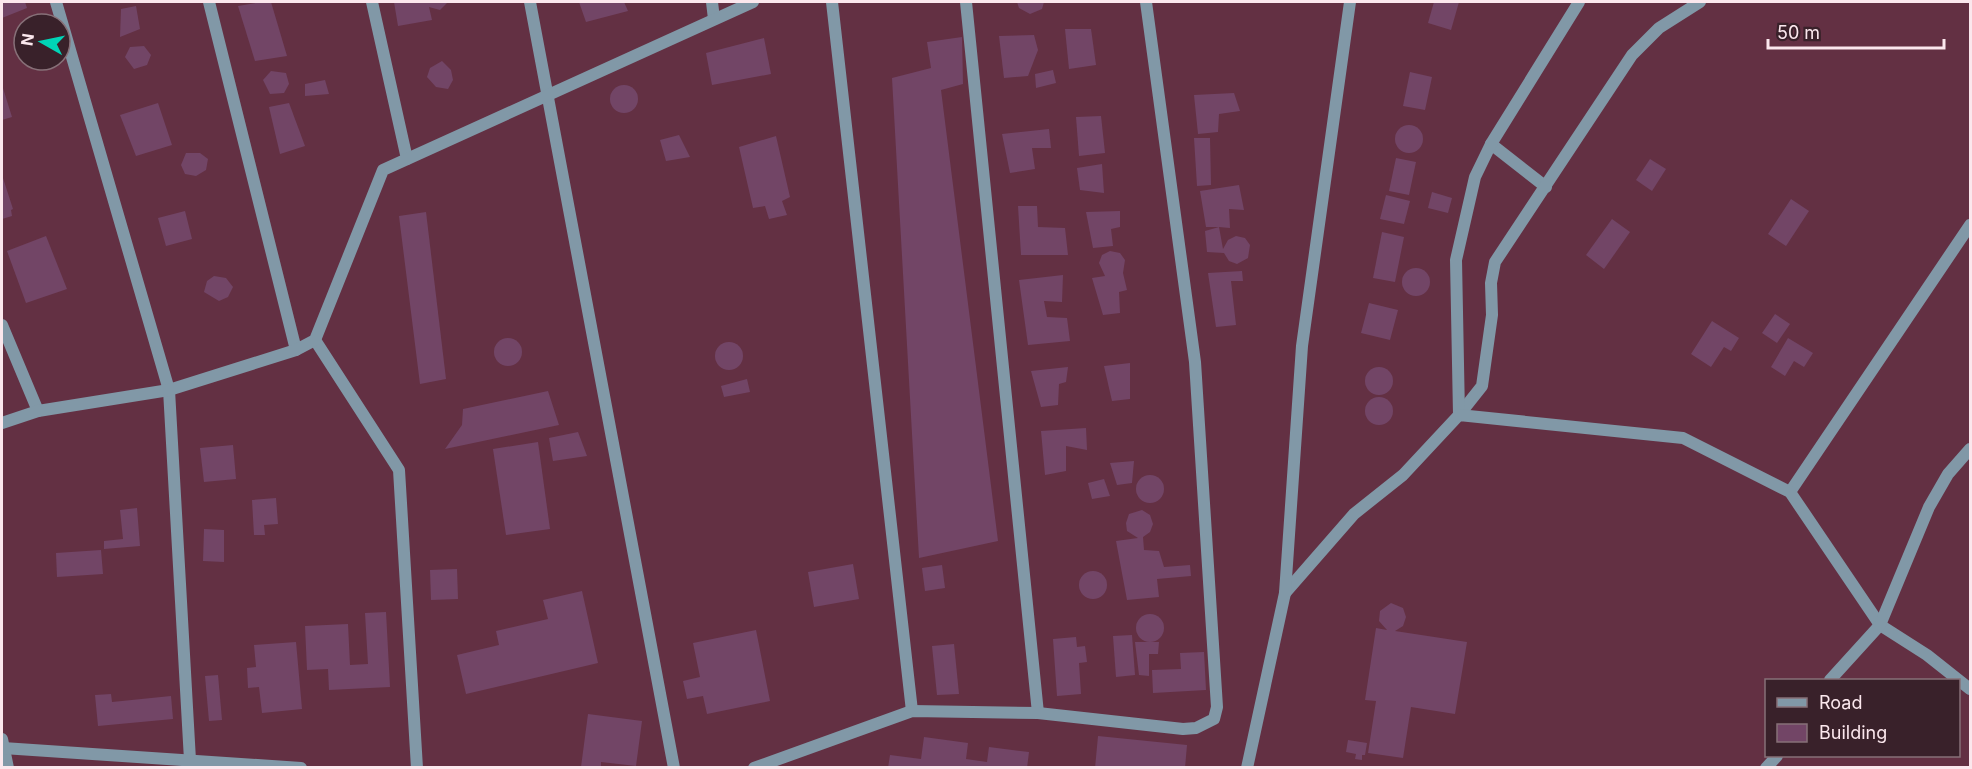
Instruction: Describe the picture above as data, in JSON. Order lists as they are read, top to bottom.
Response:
{
  "legend": ["Road", "Building"],
  "scale_bar": "50 m",
  "north": "left"
}
